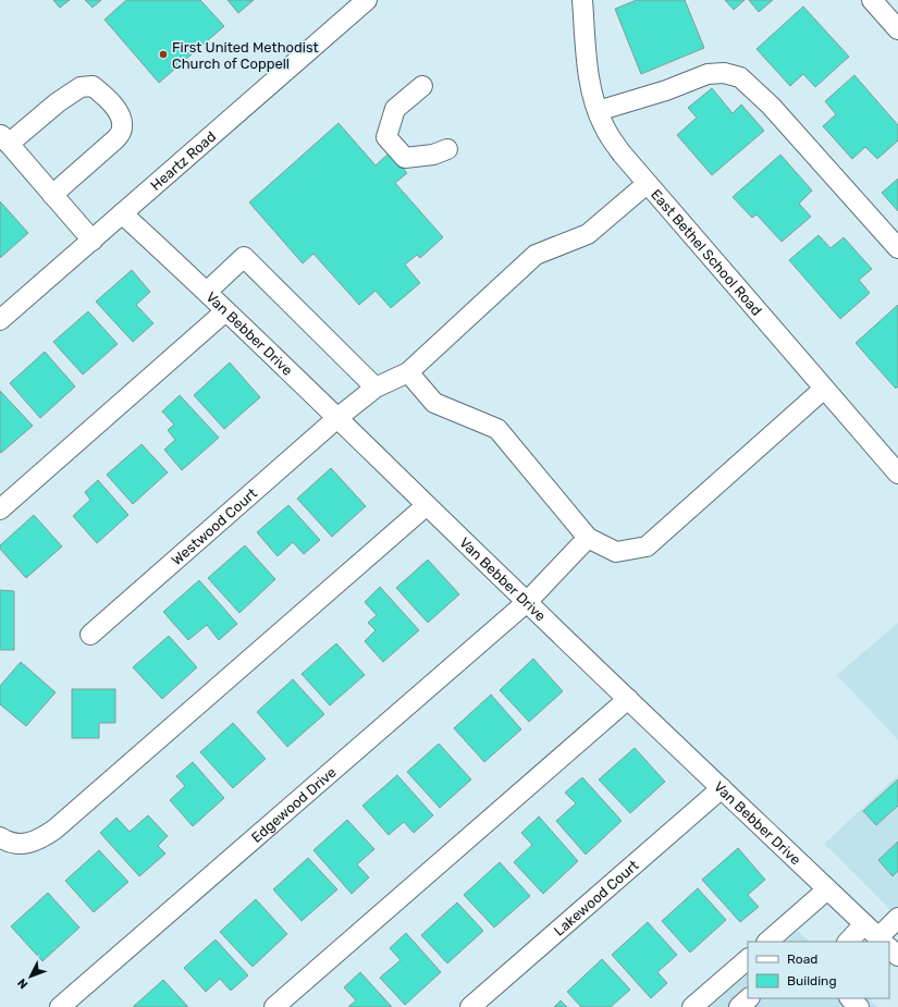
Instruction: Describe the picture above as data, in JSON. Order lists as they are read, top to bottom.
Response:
{
  "streets": {
    "street": [
      "Heartz Road",
      "East Bethel School Road",
      "Van Bebber Drive",
      "Westwood Court",
      "Edgewood Drive",
      "Lakewood Court"
    ]
  },
  "crossings": [
    ["Heartz Road", "Van Bebber Drive"],
    ["East Bethel School Road", "Westwood Court"],
    ["Van Bebber Drive", "Westwood Court"],
    ["Van Bebber Drive", "Edgewood Drive"],
    ["Van Bebber Drive", "Lakewood Court"]
  ],
  "places": ["First United Methodist Church of Coppell"],
  "legend": ["Road", "Building"],
  "north": "bottom left"
}
